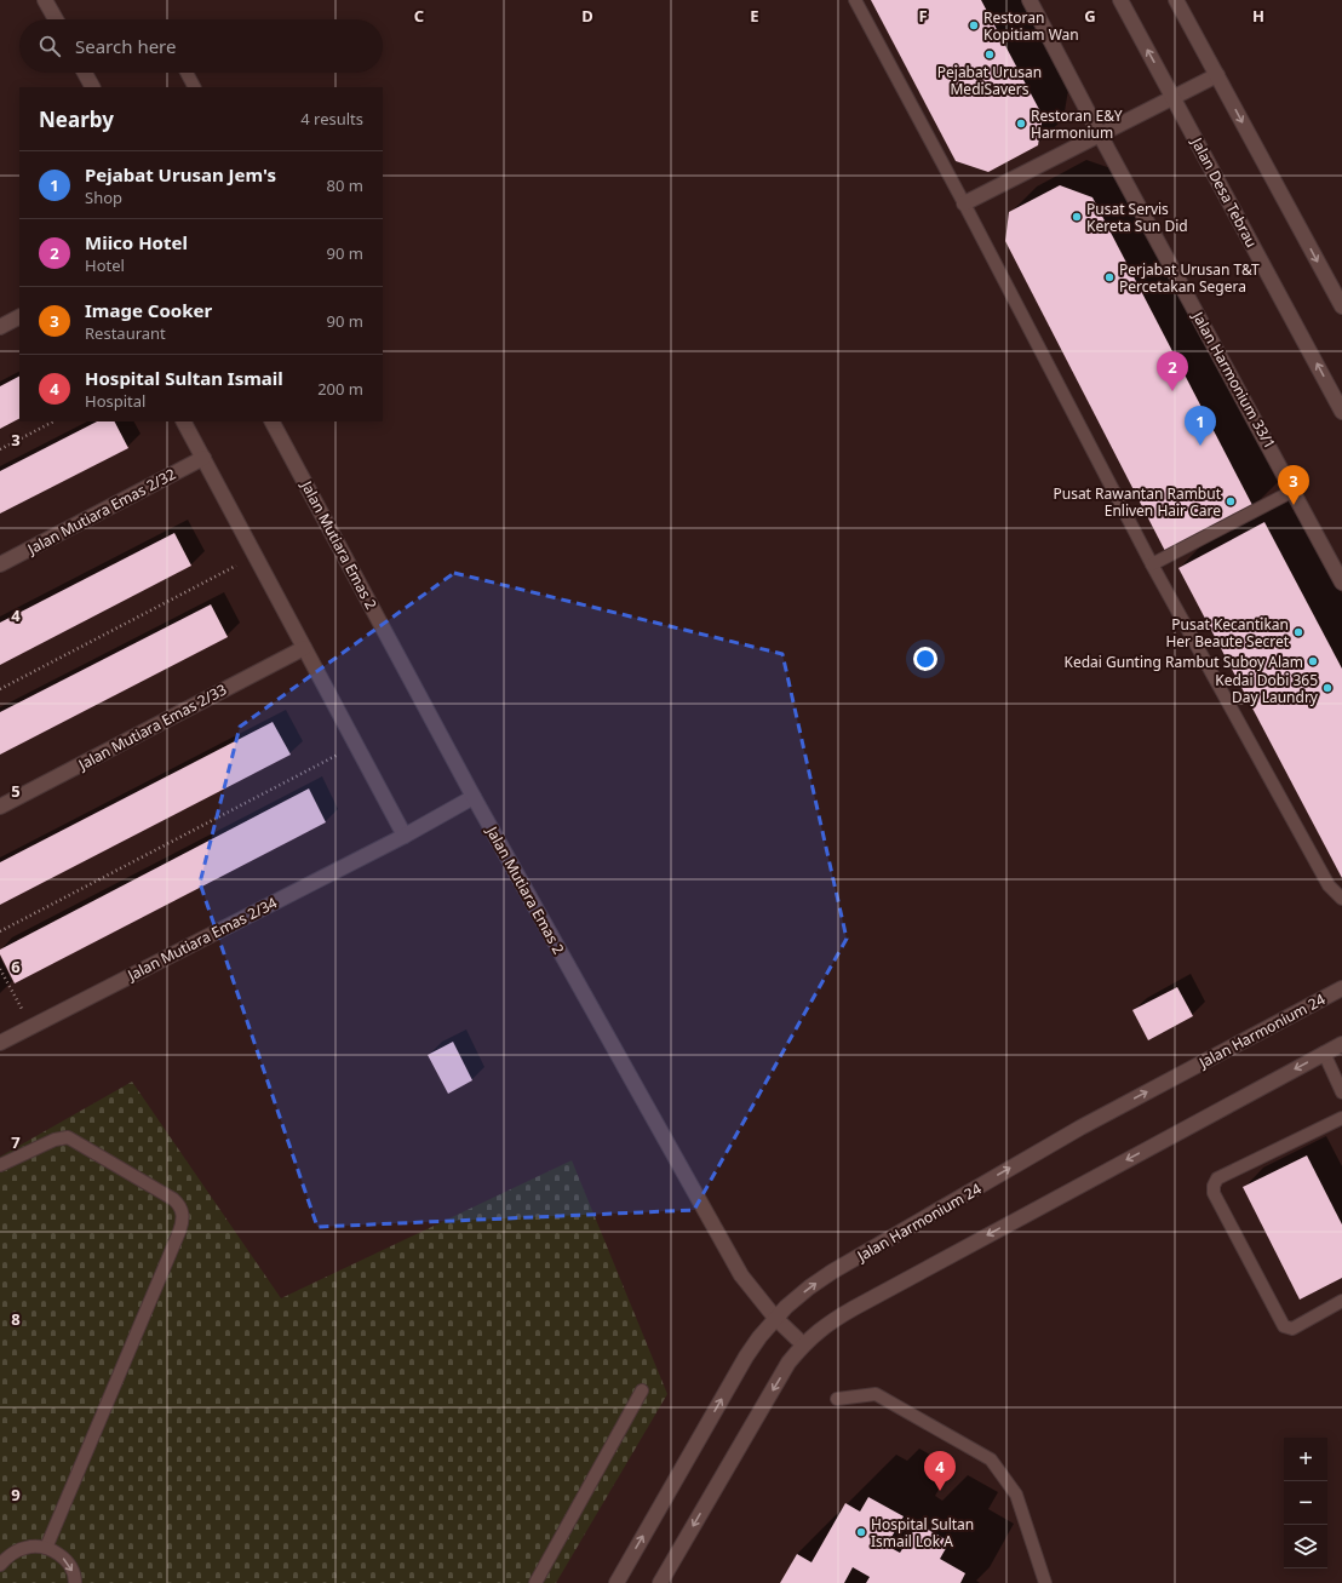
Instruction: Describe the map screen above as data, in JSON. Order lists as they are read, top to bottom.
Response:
{
  "streets": {
    "street": [
      "Jalan Desa Tebrau",
      "Jalan Harmonium 33/1",
      "Jalan Mutiara Emas 2/32",
      "Jalan Mutiara Emas 2",
      "Jalan Mutiara Emas 2/33",
      "Jalan Mutiara Emas 2/34",
      "Jalan Harmonium 24"
    ]
  },
  "crossings": [
    ["Jalan Mutiara Emas 2", "Jalan Mutiara Emas 2/34"],
    ["Jalan Mutiara Emas 2", "Jalan Harmonium 24"]
  ],
  "places": [
    "Restoran Kopitiam Wan",
    "Pejabat Urusan MediSavers",
    "Restoran E&Y Harmonium",
    "Pusat Servis Kereta Sun Did",
    "Perjabat Urusan T&T Percetakan Segera",
    "Pusat Rawantan Rambut Enliven Hair Care",
    "Pusat Kecantikan Her Beaute Secret",
    "Kedai Gunting Rambut Suboy Alam",
    "Kedai Dobi 365 Day Laundry",
    "Hospital Sultan Ismail Lok A"
  ],
  "page": {
    "search": "Search here",
    "heading": ["Nearby", "4 results"],
    "list": [
      {
        "mark": "1",
        "name": "Pejabat Urusan Jem's",
        "note": "Shop",
        "value": "80 m"
      },
      {
        "mark": "2",
        "name": "Miico Hotel",
        "note": "Hotel",
        "value": "90 m"
      },
      {
        "mark": "3",
        "name": "Image Cooker",
        "note": "Restaurant",
        "value": "90 m"
      },
      {
        "mark": "4",
        "name": "Hospital Sultan Ismail",
        "note": "Hospital",
        "value": "200 m"
      }
    ],
    "pins": [
      "2",
      "1",
      "3",
      "4"
    ],
    "map_buttons": ["+", "−"]
  },
  "grid": {
    "columns": [
      "C",
      "D",
      "E",
      "F",
      "G",
      "H"
    ],
    "rows": [
      "3",
      "4",
      "5",
      "6",
      "7",
      "8",
      "9"
    ]
  }
}
